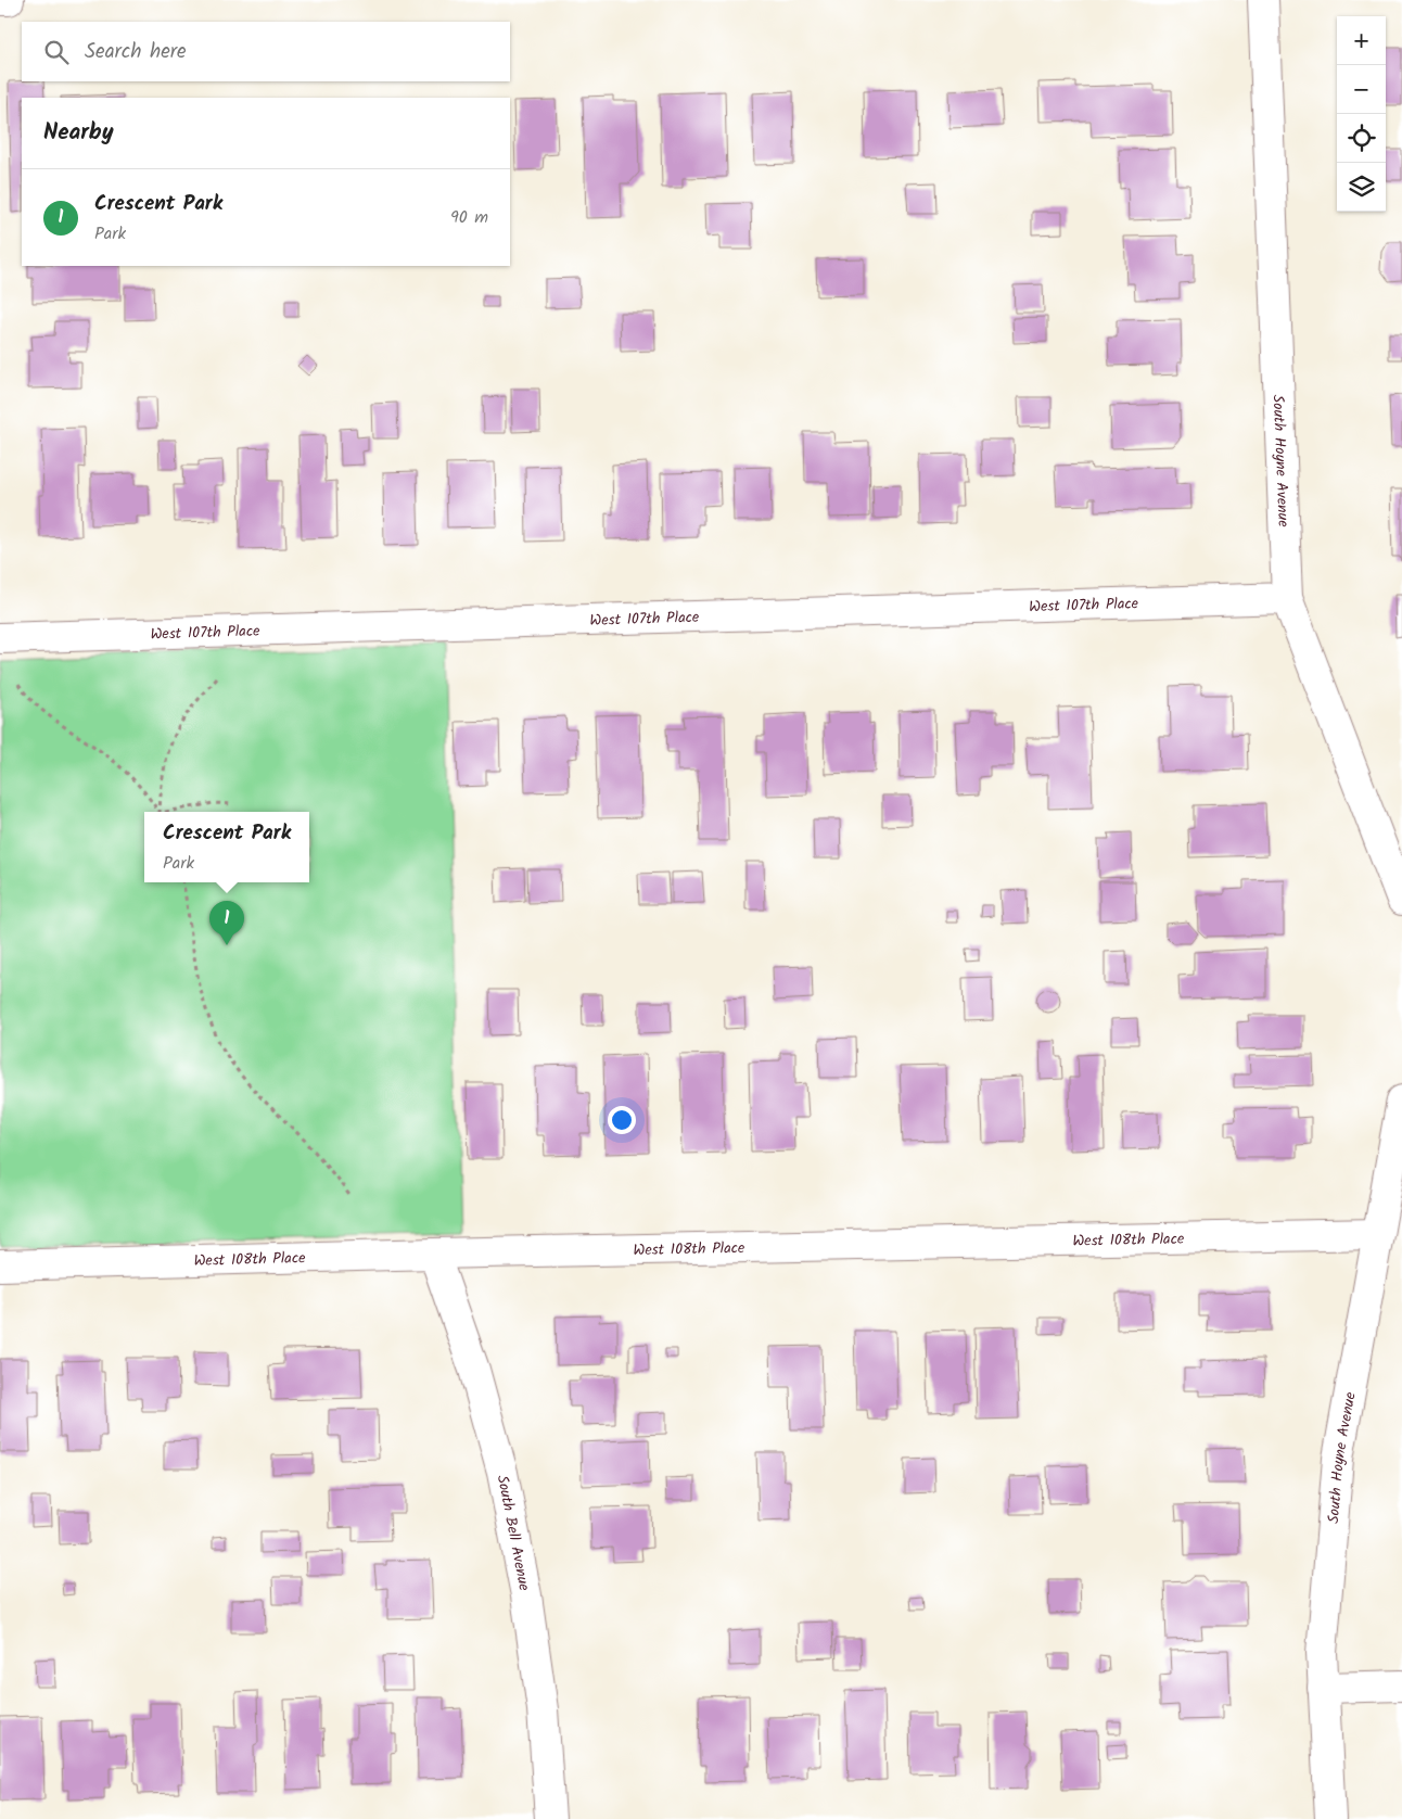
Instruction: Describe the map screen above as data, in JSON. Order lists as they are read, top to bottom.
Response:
{
  "streets": {
    "street": [
      "South Hoyne Avenue",
      "West 107th Place",
      "West 108th Place",
      "South Bell Avenue"
    ]
  },
  "crossings": [
    ["South Hoyne Avenue", "West 107th Place"],
    ["South Hoyne Avenue", "West 108th Place"],
    ["West 108th Place", "South Bell Avenue"]
  ],
  "page": {
    "map_buttons": ["+", "−"],
    "search": "Search here",
    "heading": "Nearby",
    "list": [
      {
        "mark": "1",
        "name": "Crescent Park",
        "note": "Park",
        "value": "90 m"
      }
    ],
    "popup": ["Crescent Park", "Park"],
    "pins": "1"
  }
}
